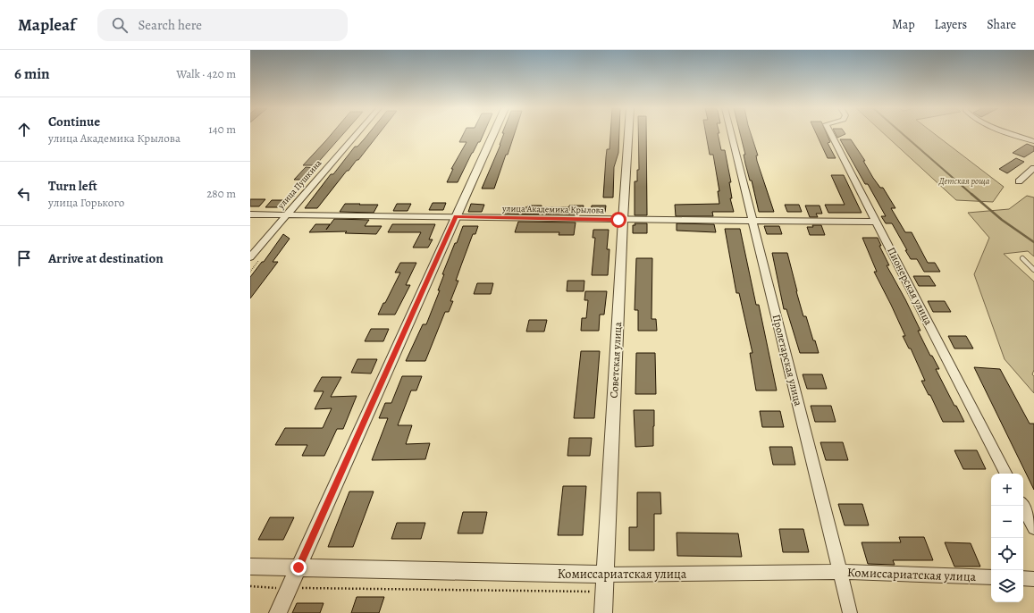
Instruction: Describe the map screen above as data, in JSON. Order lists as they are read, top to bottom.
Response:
{
  "streets": {
    "street": [
      "улица Пушкина",
      "улица Академика Крылова",
      "Пионерская улица",
      "Советская улица",
      "Пролетарская улица",
      "Комиссариатская улица"
    ]
  },
  "crossings": [
    ["улица Пушкина", "улица Академика Крылова"],
    ["улица Академика Крылова", "Пионерская улица"],
    ["улица Академика Крылова", "Советская улица"],
    ["улица Академика Крылова", "Пролетарская улица"],
    ["Советская улица", "Комиссариатская улица"],
    ["Пролетарская улица", "Комиссариатская улица"]
  ],
  "parks": ["Детская роща"],
  "page": {
    "header": "Mapleaf",
    "search": "Search here",
    "nav": ["Map", "Layers", "Share"],
    "heading": ["6 min", "Walk · 420 m"],
    "list": [
      ["Continue", "улица Академика Крылова", "140 m"],
      ["Turn left", "улица Горького", "280 m"],
      "Arrive at destination"
    ],
    "map_buttons": ["+", "−"]
  }
}
